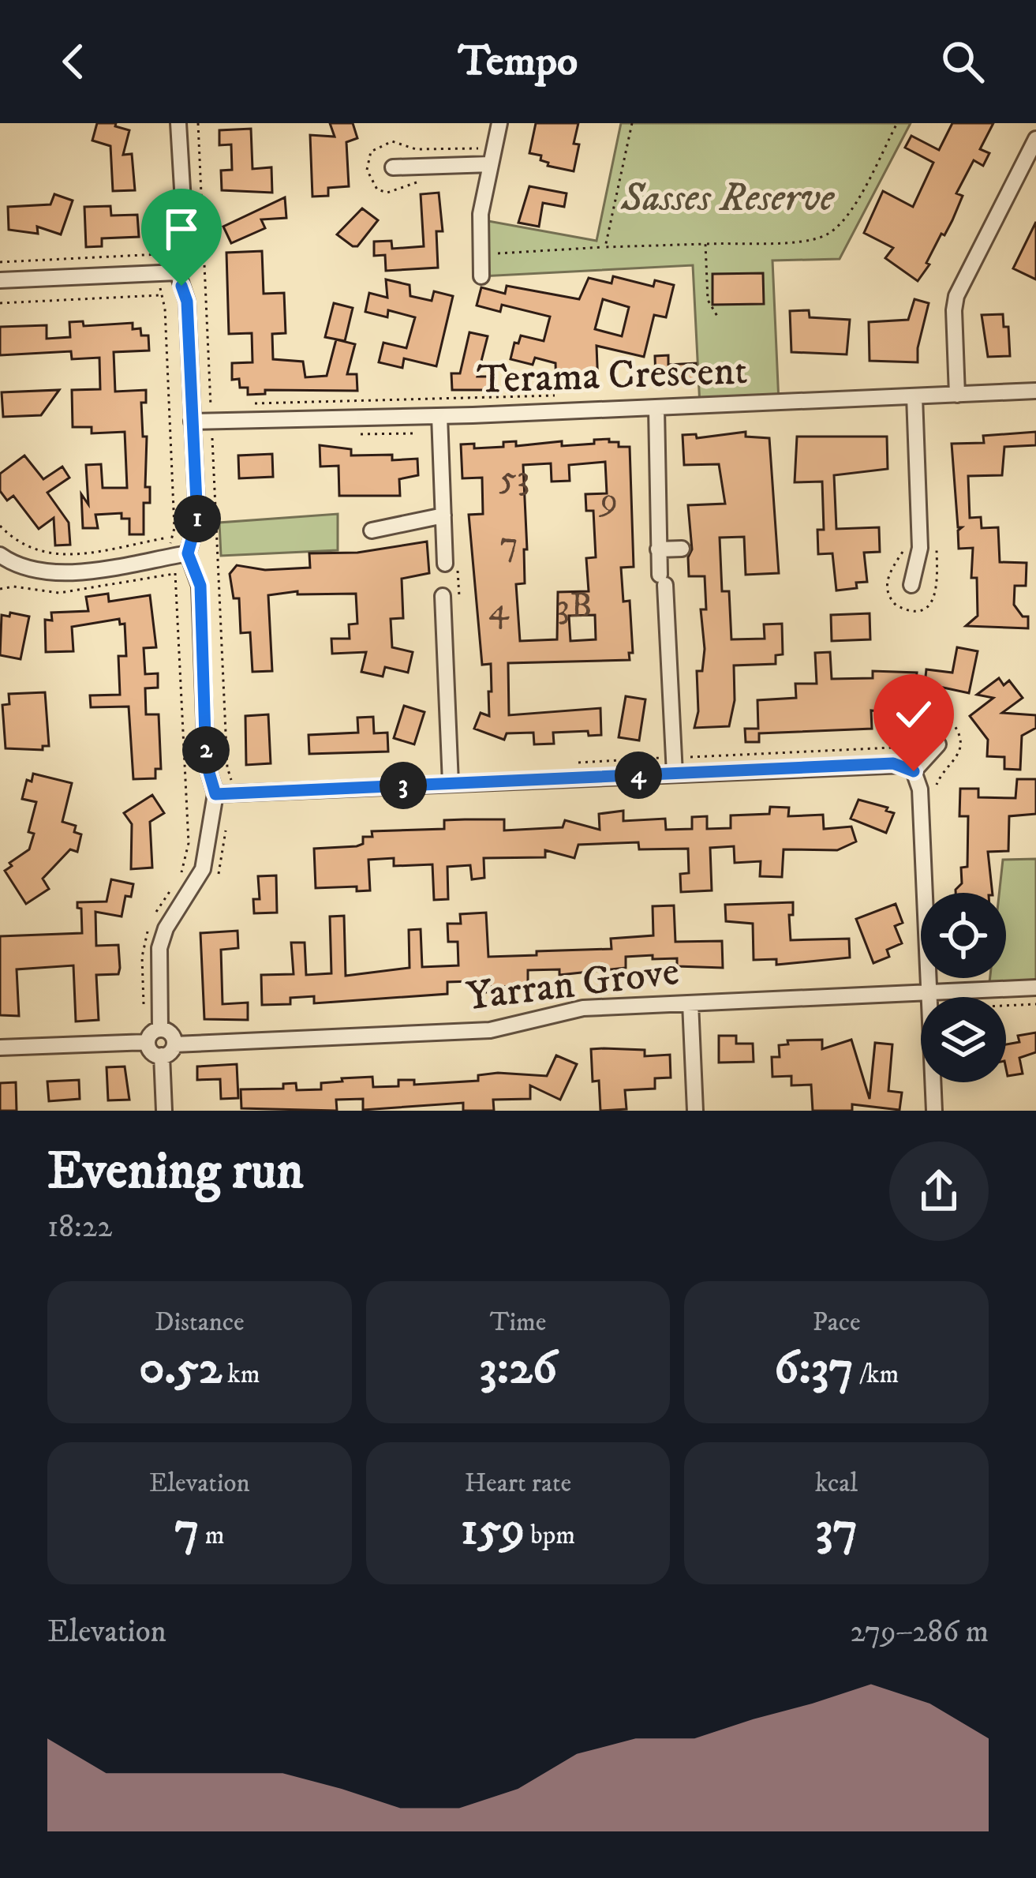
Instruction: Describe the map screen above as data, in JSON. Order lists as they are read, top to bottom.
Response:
{
  "streets": {
    "street": ["Terama Crescent", "Yarran Grove"]
  },
  "parks": ["Sasses Reserve"],
  "house_numbers": [
    "53",
    "9",
    "7",
    "3B",
    "4"
  ],
  "page": {
    "header": "Tempo",
    "pins": [
      "1",
      "2",
      "4",
      "3"
    ],
    "heading": ["Evening run", "18:22"],
    "stats": [
      ["Distance", "0.52 km"],
      ["Time", "3:26"],
      ["Pace", "6:37 /km"],
      ["Elevation", "7 m"],
      ["Heart rate", "159 bpm"],
      ["kcal", "37"]
    ],
    "chart": ["Elevation", "279–286 m"]
  }
}
